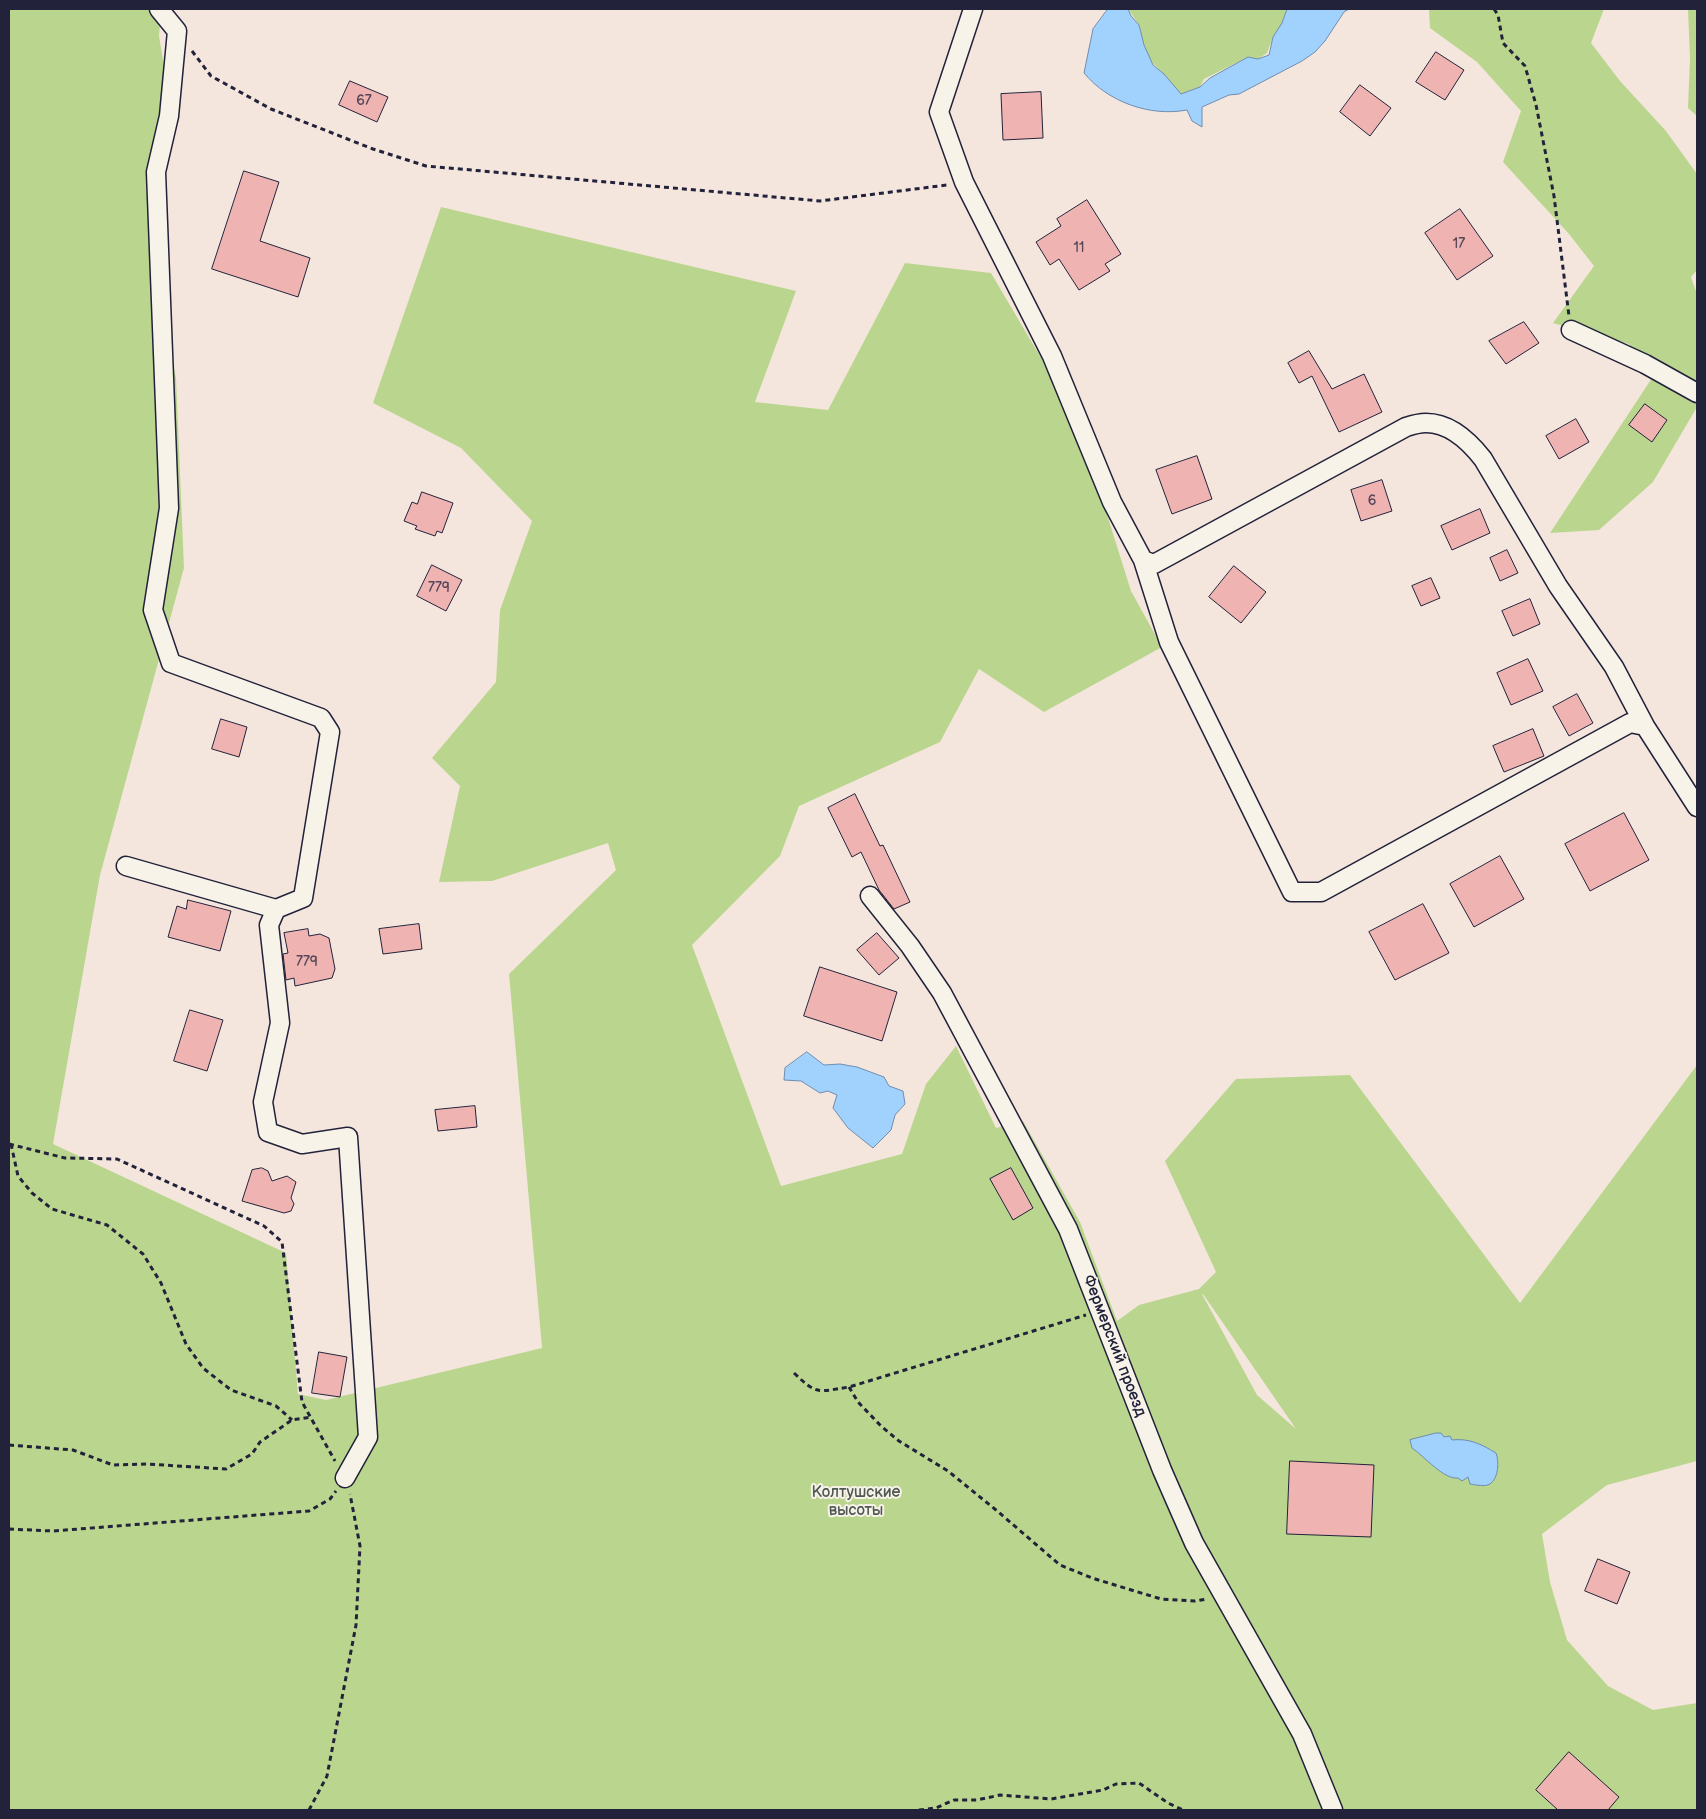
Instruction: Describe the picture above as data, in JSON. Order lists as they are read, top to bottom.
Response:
{
  "streets": {
    "street": ["Фермерский проезд"]
  },
  "parks": ["Колтушские высоты"],
  "house_numbers": [
    "67",
    "17",
    "11",
    "6",
    "779",
    "779"
  ]
}
